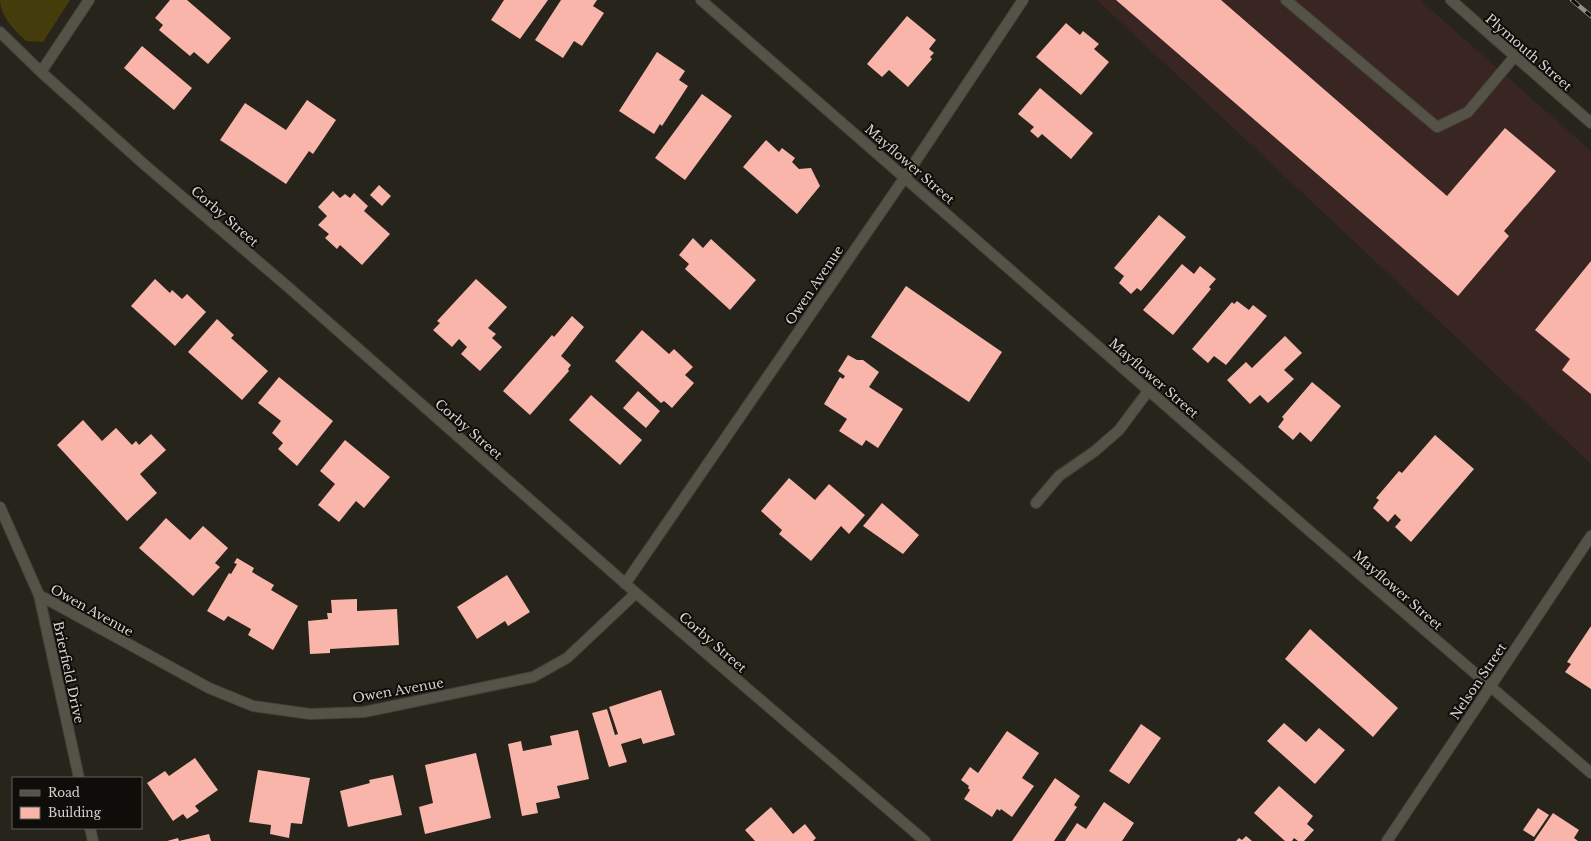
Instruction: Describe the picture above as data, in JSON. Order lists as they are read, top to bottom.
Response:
{
  "streets": {
    "street": [
      "Plymouth Street",
      "Mayflower Street",
      "Corby Street",
      "Owen Avenue",
      "Brierfield Drive",
      "Nelson Street"
    ]
  },
  "crossings": [
    ["Mayflower Street", "Owen Avenue"],
    ["Mayflower Street", "Nelson Street"],
    ["Corby Street", "Owen Avenue"],
    ["Owen Avenue", "Brierfield Drive"]
  ],
  "legend": ["Road", "Building"]
}
